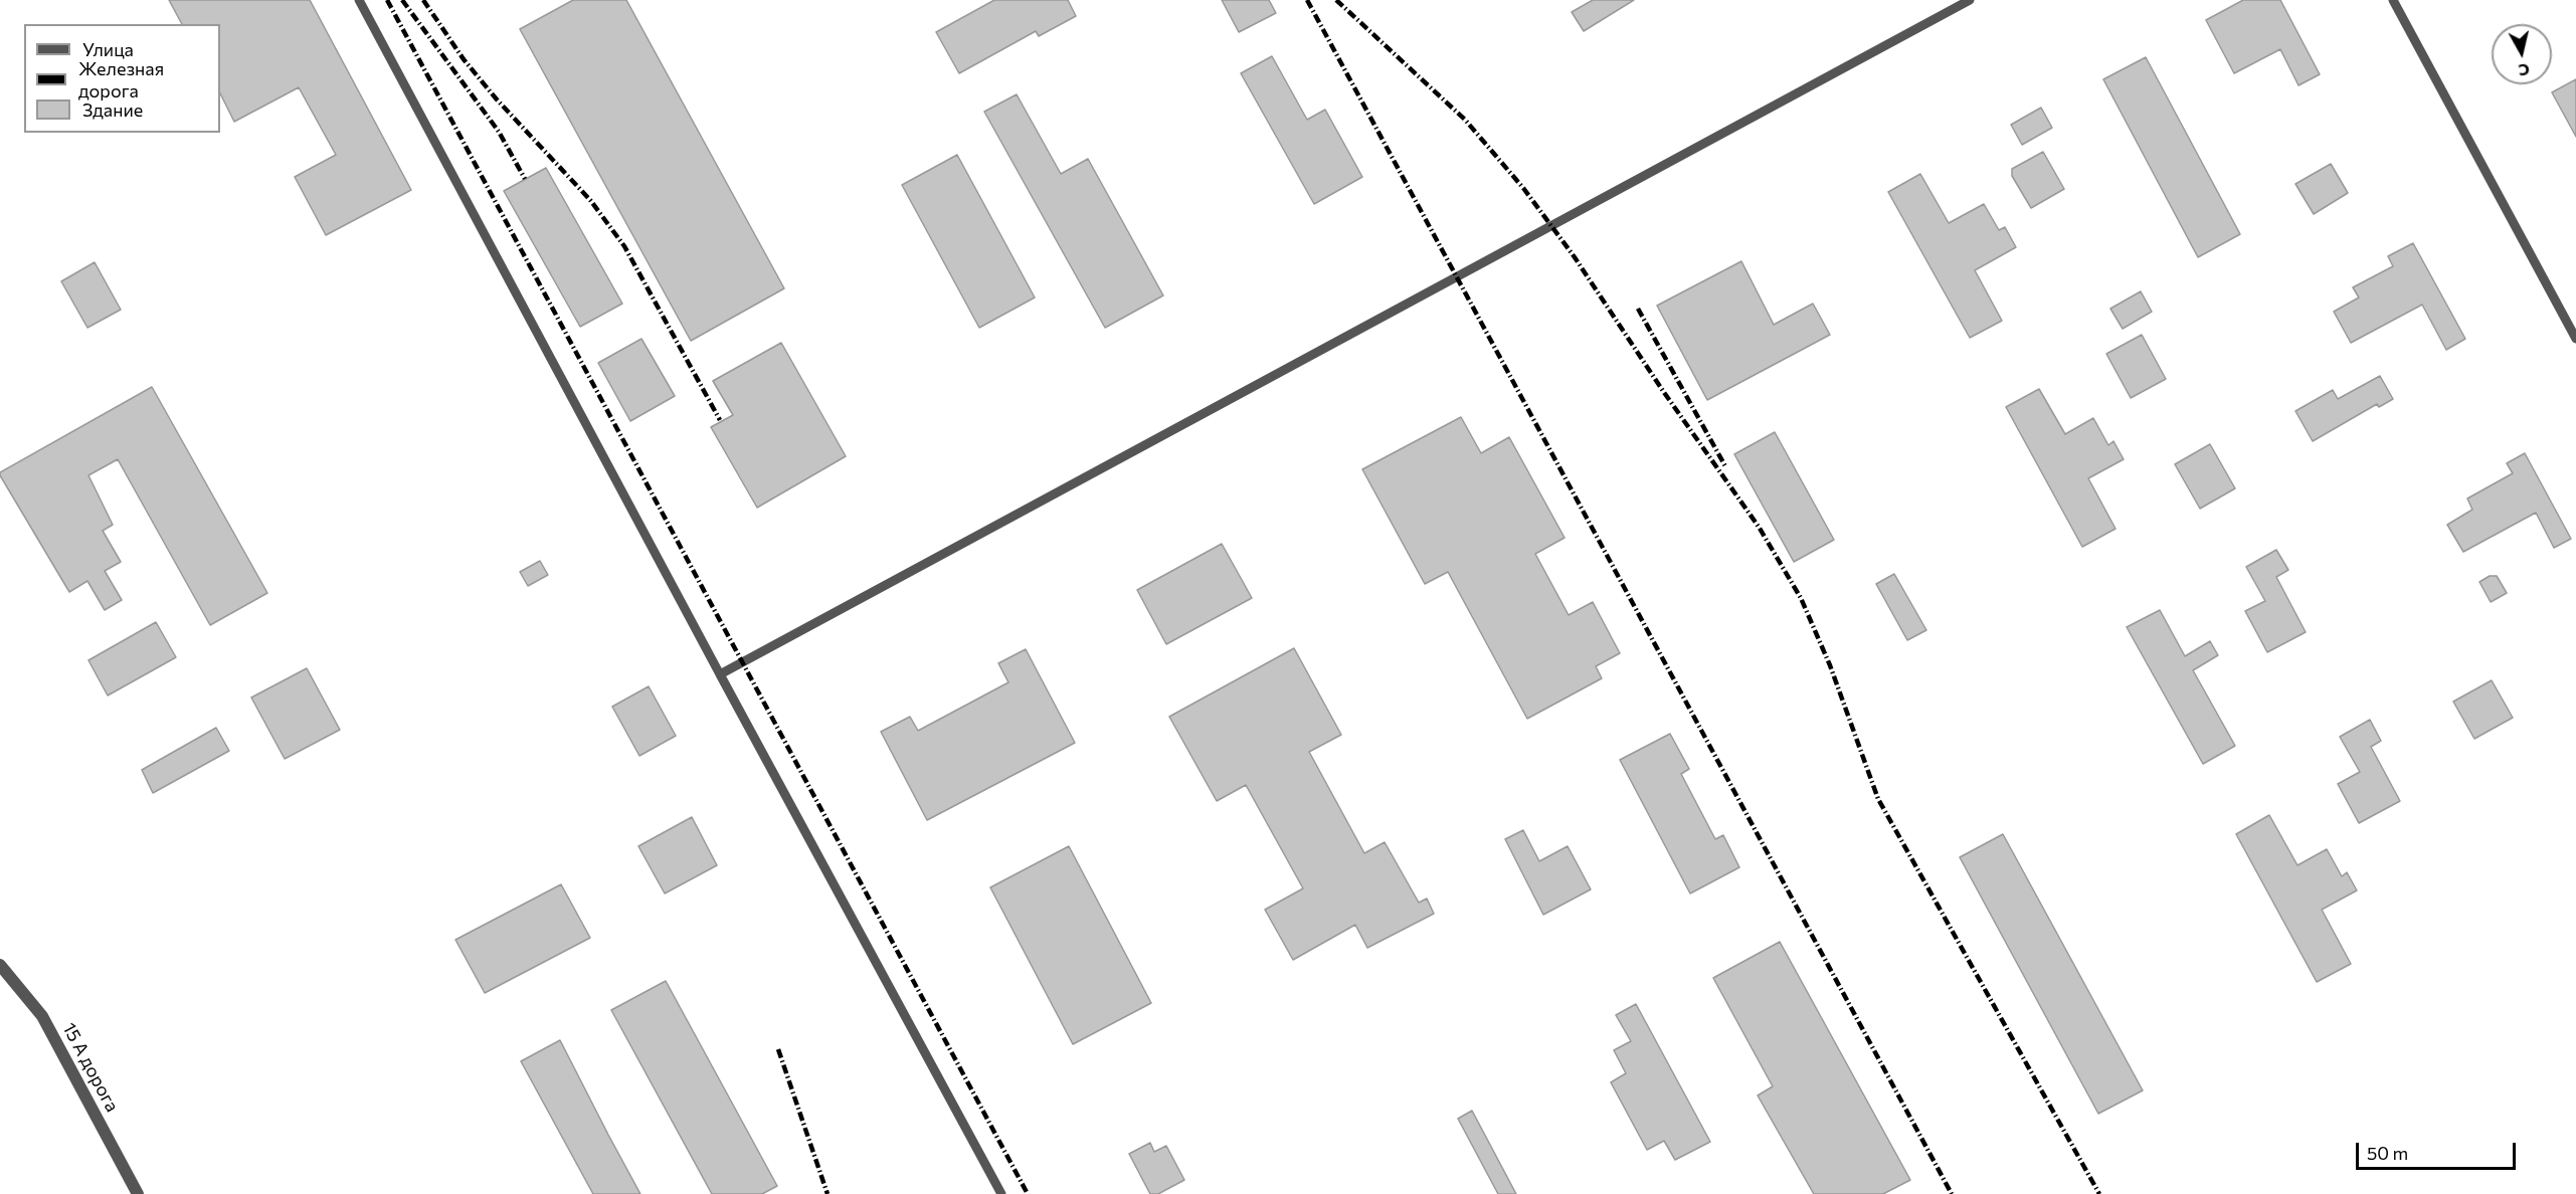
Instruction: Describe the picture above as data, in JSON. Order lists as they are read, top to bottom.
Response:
{
  "streets": {
    "street": ["15 А дорога"]
  },
  "legend": ["Улица", "Железная дорога", "Здание"],
  "scale_bar": "50 m",
  "north": "bottom"
}
